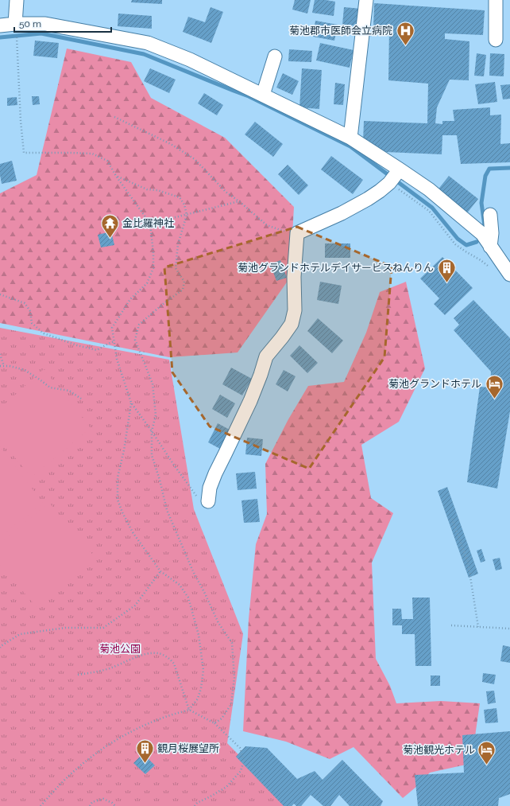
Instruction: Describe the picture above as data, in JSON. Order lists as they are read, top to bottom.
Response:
{
  "parks": ["菊池公園"],
  "places": {
    "hospital": ["菊池郡市医師会立病院"],
    "temple": ["金比羅神社"],
    "building": ["菊池グランドホテルデイサービスねんりん", "観月桜展望所"],
    "hotel": ["菊池グランドホテル", "菊池観光ホテル"]
  },
  "scale_bar": "50 m"
}
